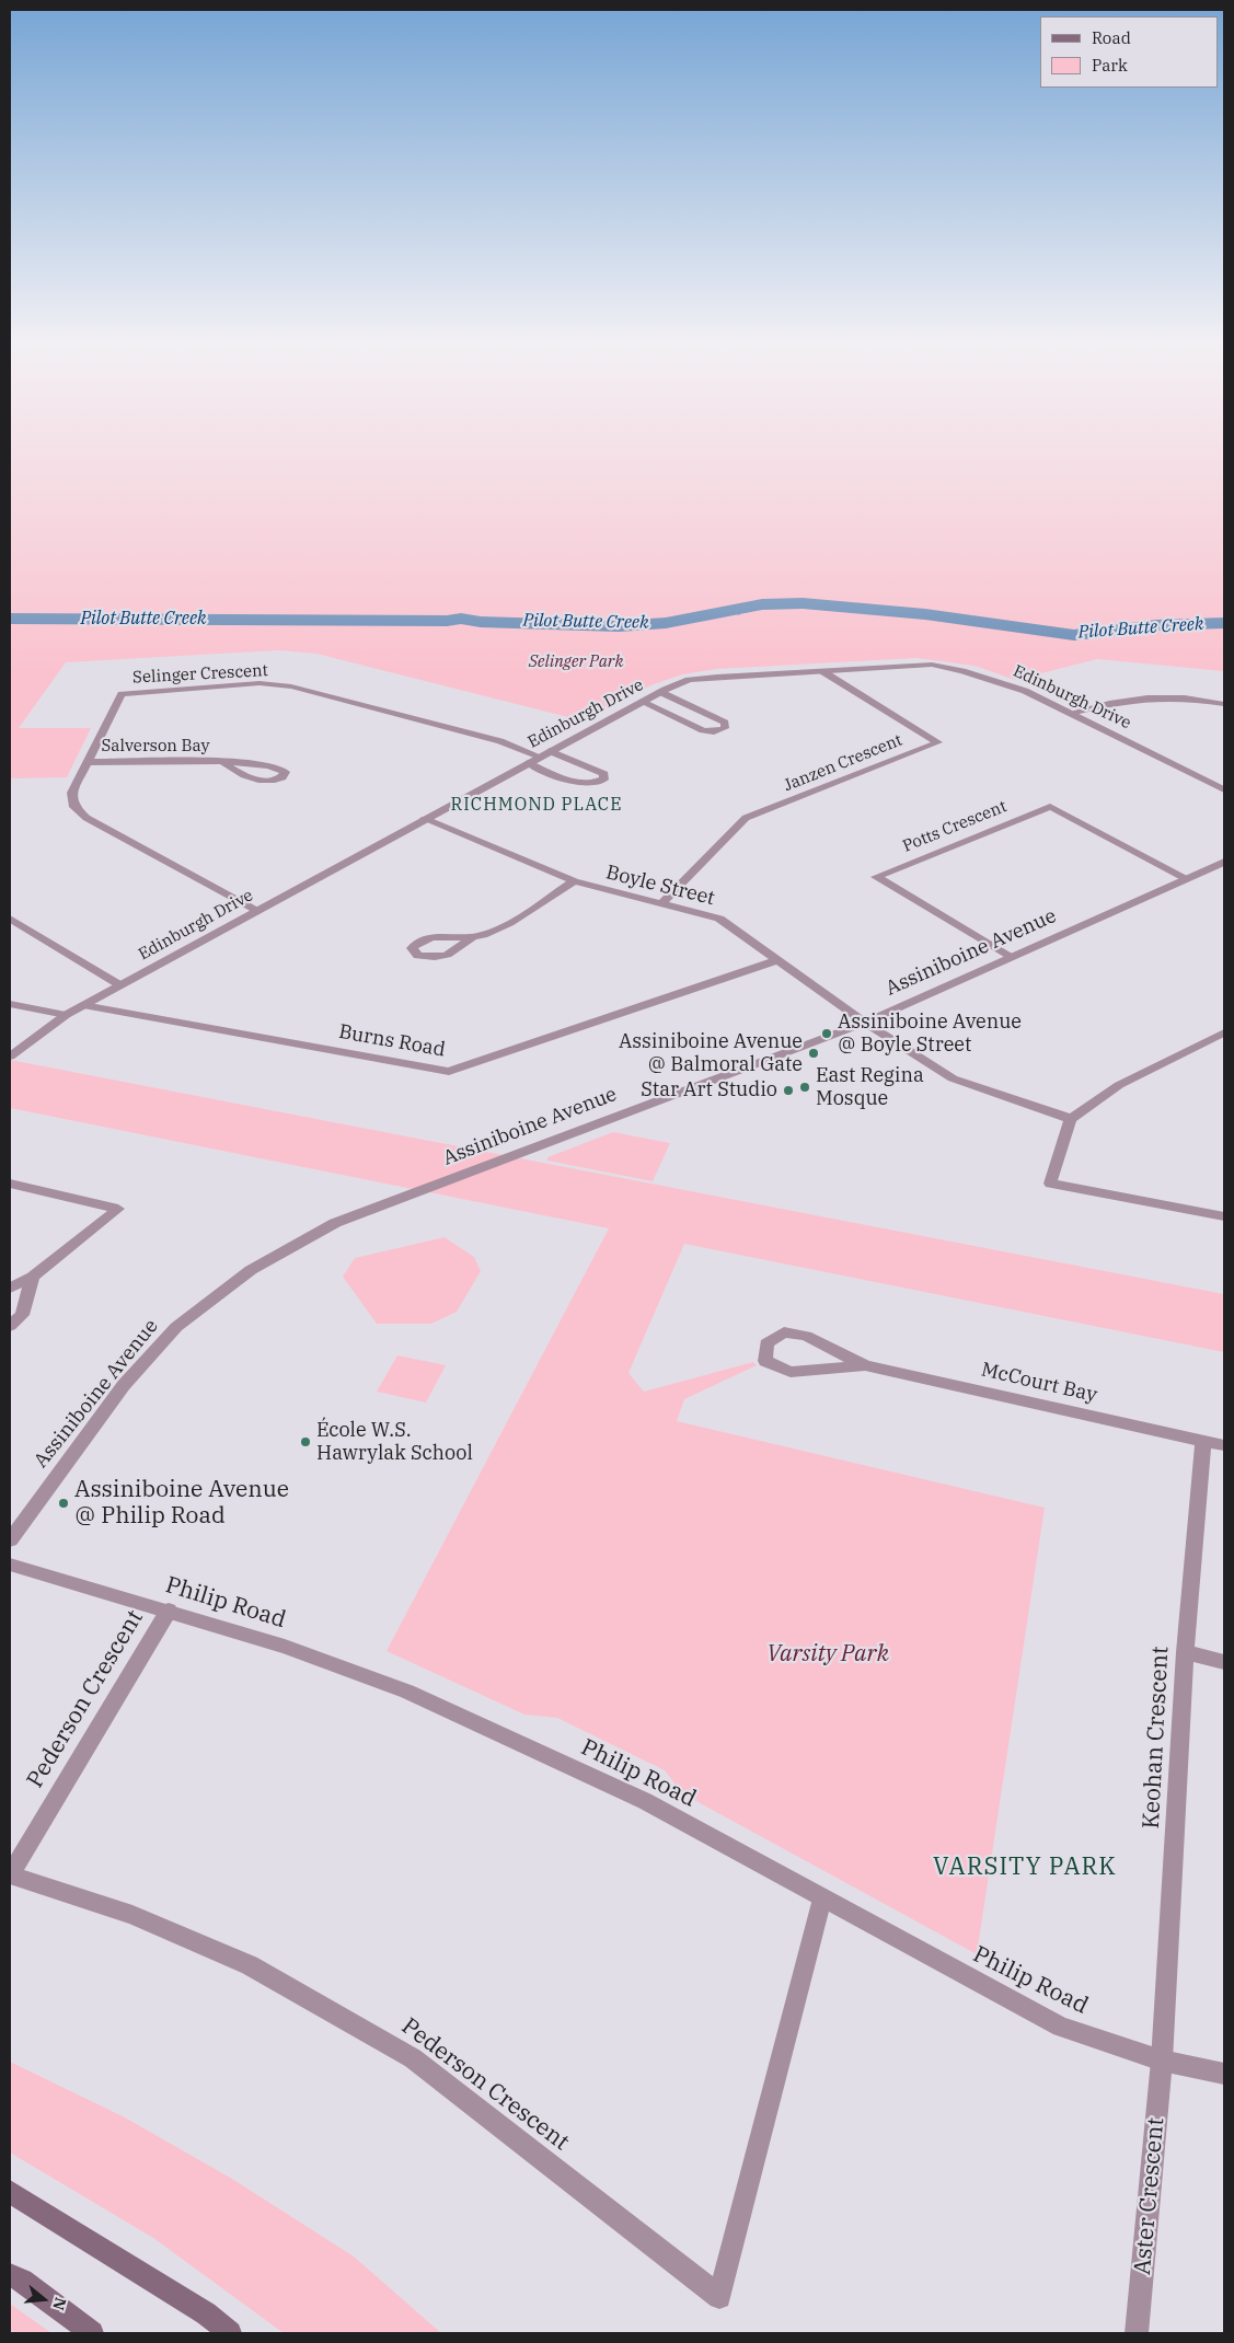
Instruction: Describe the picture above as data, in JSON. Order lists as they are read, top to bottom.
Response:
{
  "streets": {
    "street": [
      "Selinger Crescent",
      "Edinburgh Drive",
      "Salverson Bay",
      "Janzen Crescent",
      "Potts Crescent",
      "Boyle Street",
      "Assiniboine Avenue",
      "Burns Road",
      "McCourt Bay",
      "Philip Road",
      "Pederson Crescent",
      "Keohan Crescent",
      "Aster Crescent"
    ]
  },
  "crossings": [
    ["Selinger Crescent", "Edinburgh Drive"],
    ["Selinger Crescent", "Salverson Bay"],
    ["Edinburgh Drive", "Janzen Crescent"],
    ["Edinburgh Drive", "Boyle Street"],
    ["Edinburgh Drive", "Burns Road"],
    ["Janzen Crescent", "Boyle Street"],
    ["Potts Crescent", "Assiniboine Avenue"],
    ["Boyle Street", "Assiniboine Avenue"],
    ["Boyle Street", "Burns Road"],
    ["McCourt Bay", "Keohan Crescent"],
    ["Philip Road", "Pederson Crescent"],
    ["Philip Road", "Keohan Crescent"],
    ["Philip Road", "Aster Crescent"],
    ["Keohan Crescent", "Aster Crescent"]
  ],
  "districts": ["RICHMOND PLACE", "VARSITY PARK"],
  "water": ["Pilot Butte Creek"],
  "parks": ["Selinger Park", "Varsity Park"],
  "places": [
    "Assiniboine Avenue @ Boyle Street",
    "Assiniboine Avenue @ Balmoral Gate",
    "East Regina Mosque",
    "Star Art Studio",
    "École W.S. Hawrylak School",
    "Assiniboine Avenue @ Philip Road"
  ],
  "legend": ["Road", "Park"],
  "north": "right"
}
